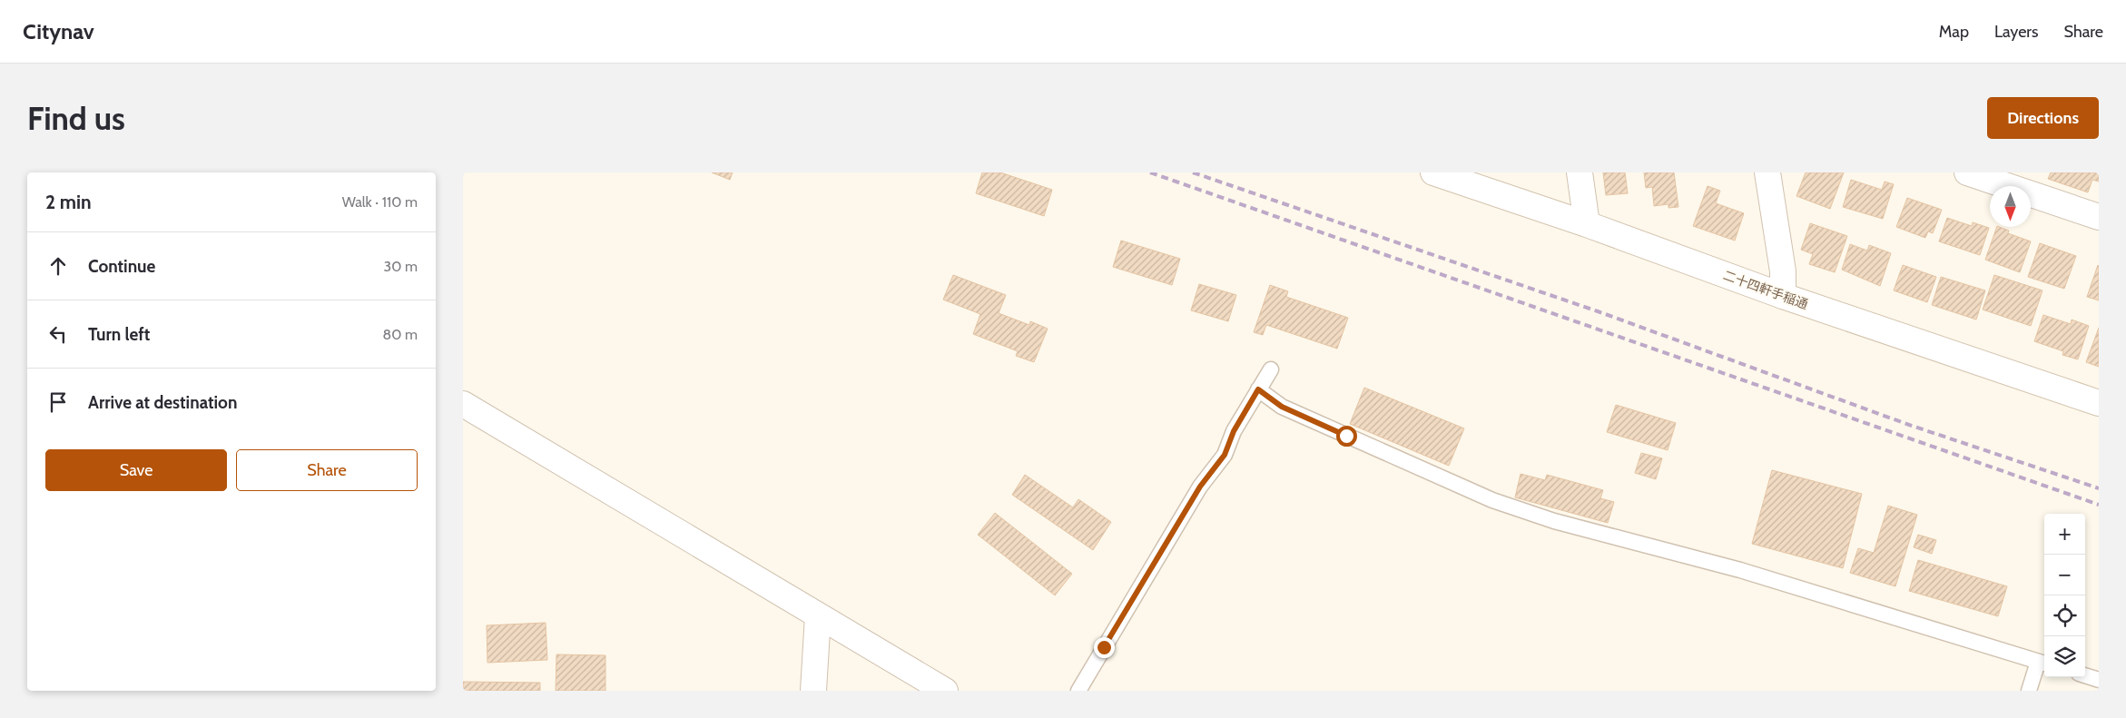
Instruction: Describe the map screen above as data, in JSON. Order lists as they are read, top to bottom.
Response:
{
  "streets": {
    "street": ["二十四軒手稲通"]
  },
  "north": "bottom",
  "page": {
    "header": "Citynav",
    "nav": ["Map", "Layers", "Share"],
    "buttons": [
      "Directions",
      ["Save", "Share"]
    ],
    "title": "Find us",
    "heading": ["2 min", "Walk · 110 m"],
    "list": [
      ["Continue", "30 m"],
      ["Turn left", "80 m"],
      "Arrive at destination"
    ],
    "map_buttons": ["+", "−"]
  }
}
